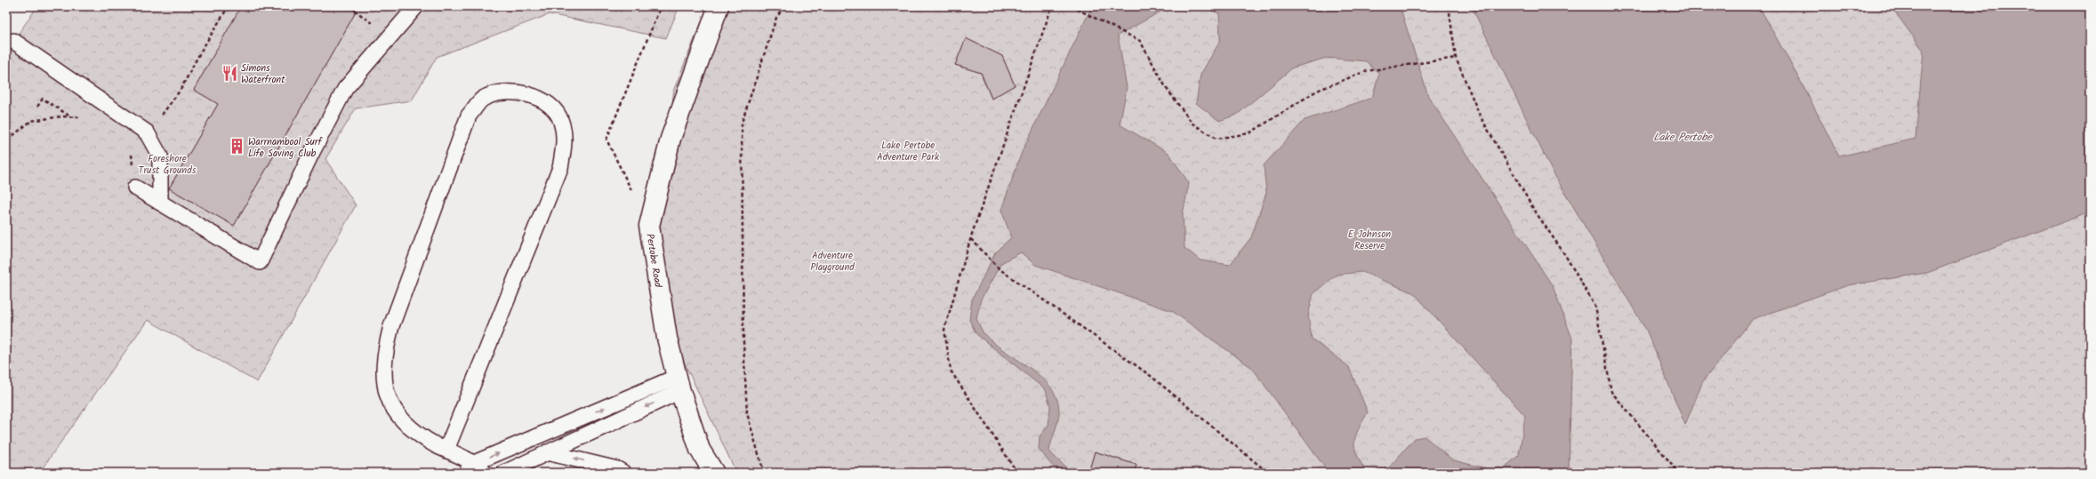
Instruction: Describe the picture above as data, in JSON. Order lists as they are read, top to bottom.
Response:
{
  "streets": {
    "street": ["Pertobe Road"]
  },
  "water": ["Lake Pertobe"],
  "parks": [
    "Lake Pertobe Adventure Park",
    "Foreshore Trust Grounds",
    "E Johnson Reserve",
    "Adventure Playground"
  ],
  "places": {
    "restaurant": ["Simons Waterfront"],
    "building": ["Warrnambool Surf Life Saving Club"]
  }
}
